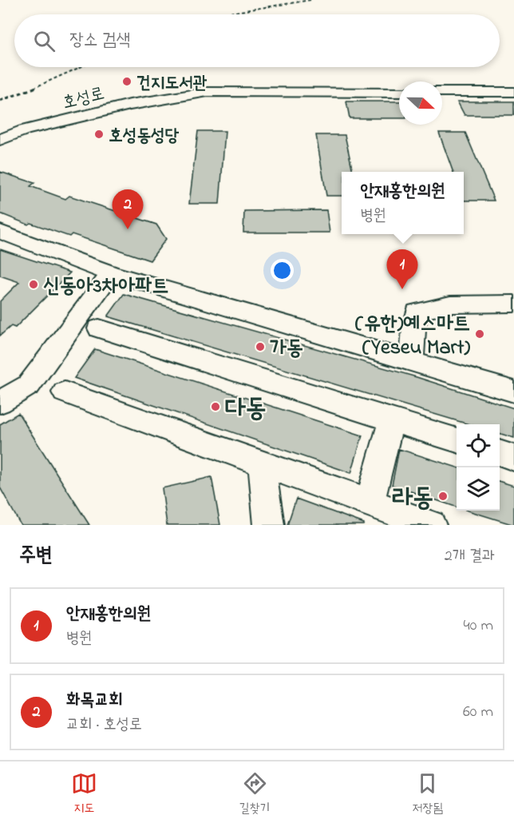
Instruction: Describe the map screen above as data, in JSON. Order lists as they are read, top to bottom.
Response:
{
  "streets": {
    "street": ["호성로"]
  },
  "places": [
    "건지도서관",
    "호성동성당",
    "신동아3차아파트",
    "(유한)예스마트 (Yeseu Mart)",
    "가동",
    "다동",
    "라동"
  ],
  "north": "right",
  "page": {
    "search": "장소 검색",
    "popup": ["안재홍한의원", "병원"],
    "pins": ["2", "1"],
    "heading": ["주변", "2개 결과"],
    "list": [
      {
        "mark": "1",
        "name": "안재홍한의원",
        "note": "병원",
        "value": "40 m"
      },
      {
        "mark": "2",
        "name": "화목교회",
        "note": "교회 · 호성로",
        "value": "60 m"
      }
    ],
    "nav": ["지도", "길찾기", "저장됨"]
  }
}
